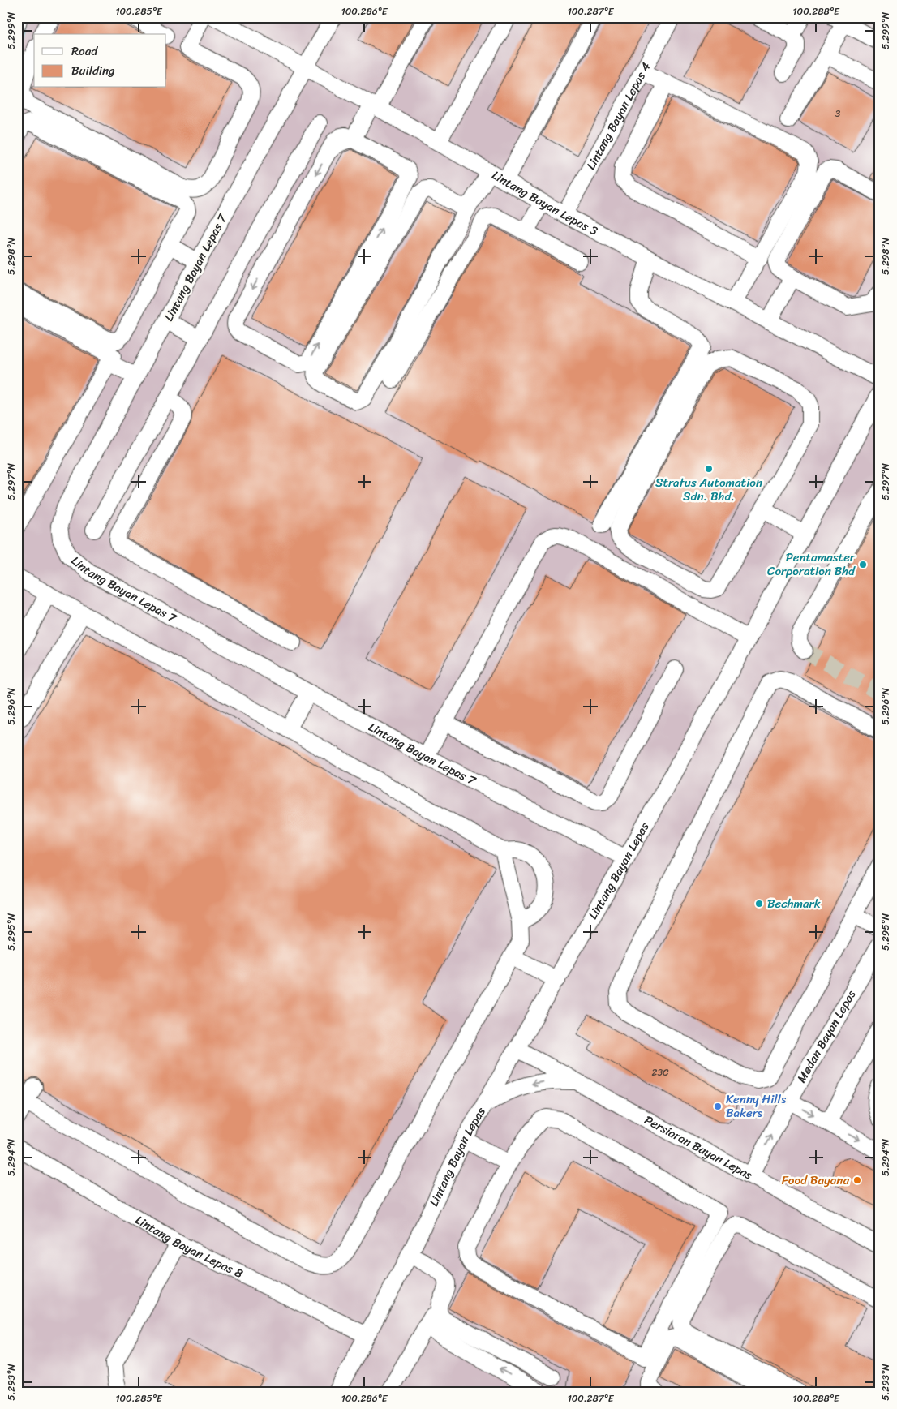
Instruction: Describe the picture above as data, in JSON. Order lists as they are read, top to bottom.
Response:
{
  "streets": {
    "street": [
      "Lintang Bayan Lepas 4",
      "Lintang Bayan Lepas 3",
      "Lintang Bayan Lepas 7",
      "Lintang Bayan Lepas",
      "Medan Bayan Lepas",
      "Persiaran Bayan Lepas",
      "Lintang Bayan Lepas 8"
    ]
  },
  "crossings": [
    ["Lintang Bayan Lepas 4", "Lintang Bayan Lepas 3"],
    ["Lintang Bayan Lepas 3", "Lintang Bayan Lepas 7"],
    ["Lintang Bayan Lepas 7", "Lintang Bayan Lepas"],
    ["Lintang Bayan Lepas", "Persiaran Bayan Lepas"],
    ["Lintang Bayan Lepas", "Lintang Bayan Lepas 8"],
    ["Medan Bayan Lepas", "Persiaran Bayan Lepas"]
  ],
  "places": [
    "Stratus Automation Sdn. Bhd.",
    "Pentamaster Corporation Bhd",
    "Bechmark",
    "Kenny Hills Bakers",
    "Food Bayana"
  ],
  "house_numbers": ["3", "23C"],
  "legend": ["Road", "Building"],
  "coordinates": [
    "100.285°E",
    "100.286°E",
    "100.287°E",
    "100.288°E",
    "5.299°N",
    "5.298°N",
    "5.297°N",
    "5.296°N",
    "5.295°N",
    "5.294°N",
    "5.293°N"
  ]
}
